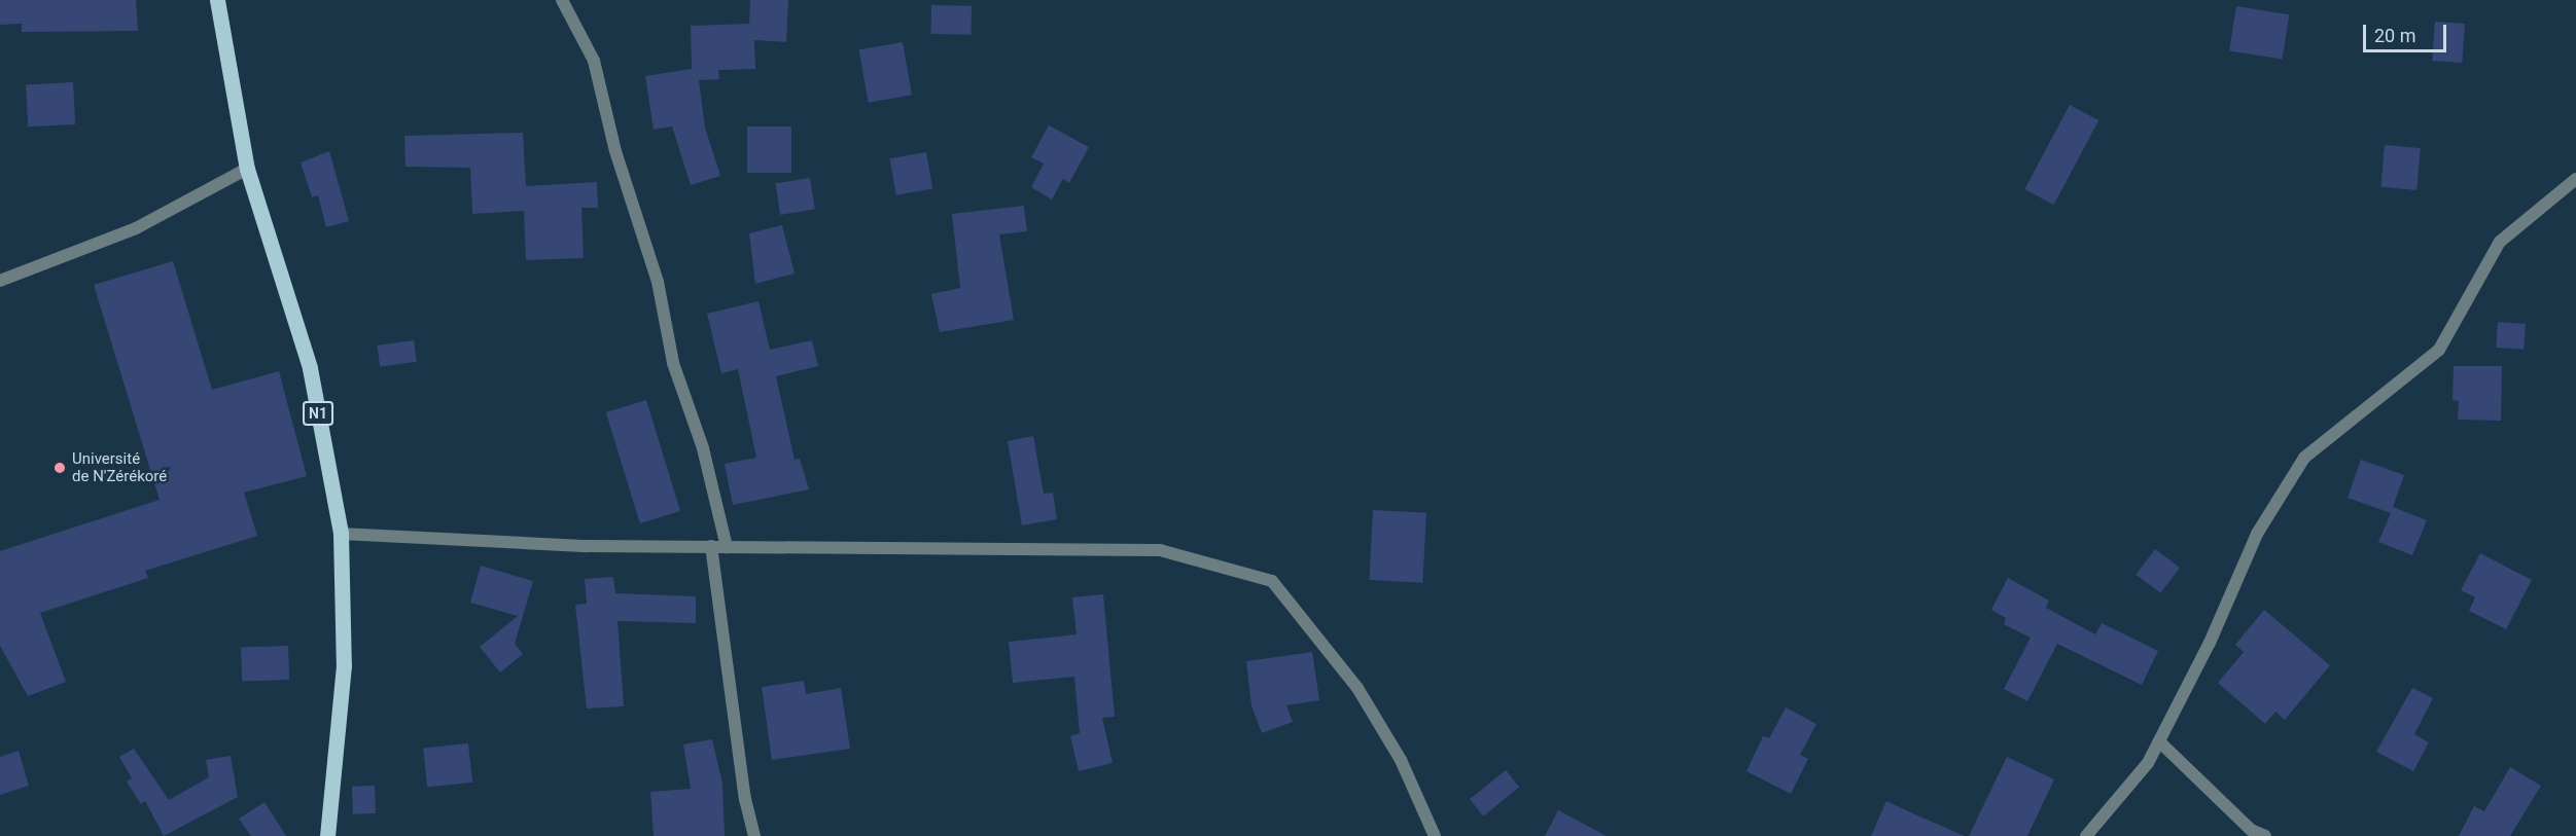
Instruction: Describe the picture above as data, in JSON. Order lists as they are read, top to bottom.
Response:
{
  "streets": {
    "main road": ["N1"]
  },
  "places": ["Université de N'Zérékoré"],
  "scale_bar": "20 m"
}
